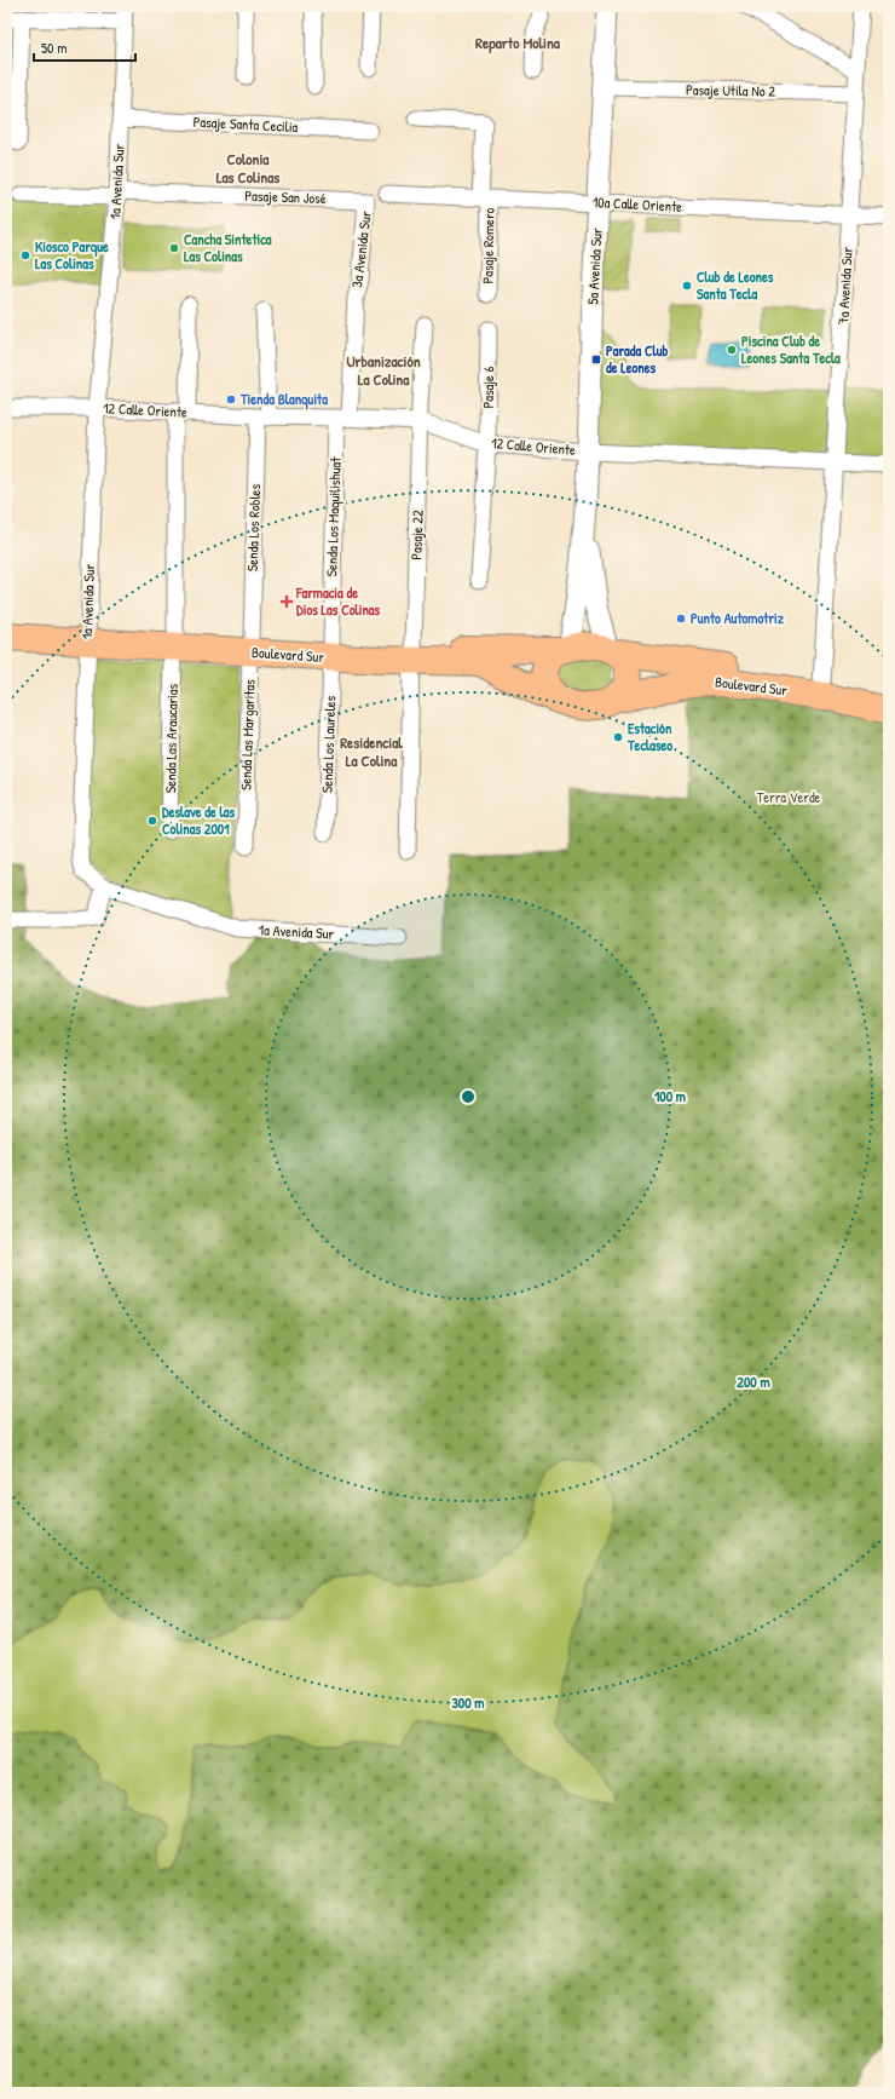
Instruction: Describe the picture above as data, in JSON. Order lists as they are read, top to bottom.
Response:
{
  "streets": {
    "highway": ["Boulevard Sur"],
    "street": [
      "Pasaje Utila No 2",
      "Pasaje Santa Cecilia",
      "1a Avenida Sur",
      "Pasaje San José",
      "10a Calle Oriente",
      "Pasaje Romero",
      "3a Avenida Sur",
      "5a Avenida Sur",
      "7a Avenida Sur",
      "Pasaje 6",
      "12 Calle Oriente",
      "Senda Los Maquilishuat",
      "Senda Los Robles",
      "Pasaje 22",
      "Senda Las Margaritas",
      "Senda Las Araucarias",
      "Senda Los Laureles"
    ]
  },
  "crossings": [
    ["Pasaje Utila No 2", "5a Avenida Sur"],
    ["Pasaje Utila No 2", "7a Avenida Sur"],
    ["Pasaje Santa Cecilia", "1a Avenida Sur"],
    ["1a Avenida Sur", "Pasaje San José"],
    ["1a Avenida Sur", "12 Calle Oriente"],
    ["1a Avenida Sur", "Boulevard Sur"],
    ["Pasaje San José", "3a Avenida Sur"],
    ["10a Calle Oriente", "Pasaje Romero"],
    ["10a Calle Oriente", "5a Avenida Sur"],
    ["10a Calle Oriente", "7a Avenida Sur"],
    ["3a Avenida Sur", "12 Calle Oriente"],
    ["3a Avenida Sur", "Senda Los Maquilishuat"],
    ["5a Avenida Sur", "12 Calle Oriente"],
    ["5a Avenida Sur", "Boulevard Sur"],
    ["7a Avenida Sur", "12 Calle Oriente"],
    ["7a Avenida Sur", "Boulevard Sur"],
    ["Pasaje 6", "12 Calle Oriente"],
    ["12 Calle Oriente", "Senda Los Maquilishuat"],
    ["12 Calle Oriente", "Senda Los Robles"],
    ["12 Calle Oriente", "Pasaje 22"],
    ["12 Calle Oriente", "Senda Las Araucarias"],
    ["Senda Los Maquilishuat", "Boulevard Sur"],
    ["Senda Los Maquilishuat", "Senda Los Laureles"],
    ["Senda Los Robles", "Boulevard Sur"],
    ["Senda Los Robles", "Senda Las Margaritas"],
    ["Pasaje 22", "Boulevard Sur"],
    ["Boulevard Sur", "Senda Las Margaritas"],
    ["Boulevard Sur", "Senda Las Araucarias"],
    ["Boulevard Sur", "Senda Los Laureles"]
  ],
  "districts": [
    "Reparto Molina",
    "Colonia Las Colinas",
    "Urbanización La Colina",
    "Residencial La Colina"
  ],
  "parks": ["Terra Verde"],
  "places": {
    "other": [
      "Cancha Sintetica Las Colinas",
      "Kiosco Parque Las Colinas",
      "Club de Leones Santa Tecla",
      "Piscina Club de Leones Santa Tecla",
      "Tienda Blanquita",
      "Punto Automotriz",
      "Estación Teclaseo",
      "Deslave de las Colinas 2001"
    ],
    "transit": ["Parada Club de Leones"],
    "health": ["Farmacia de Dios Las Colinas"]
  },
  "scale_bar": "50 m",
  "rings": ["100 m", "200 m", "300 m"]
}
